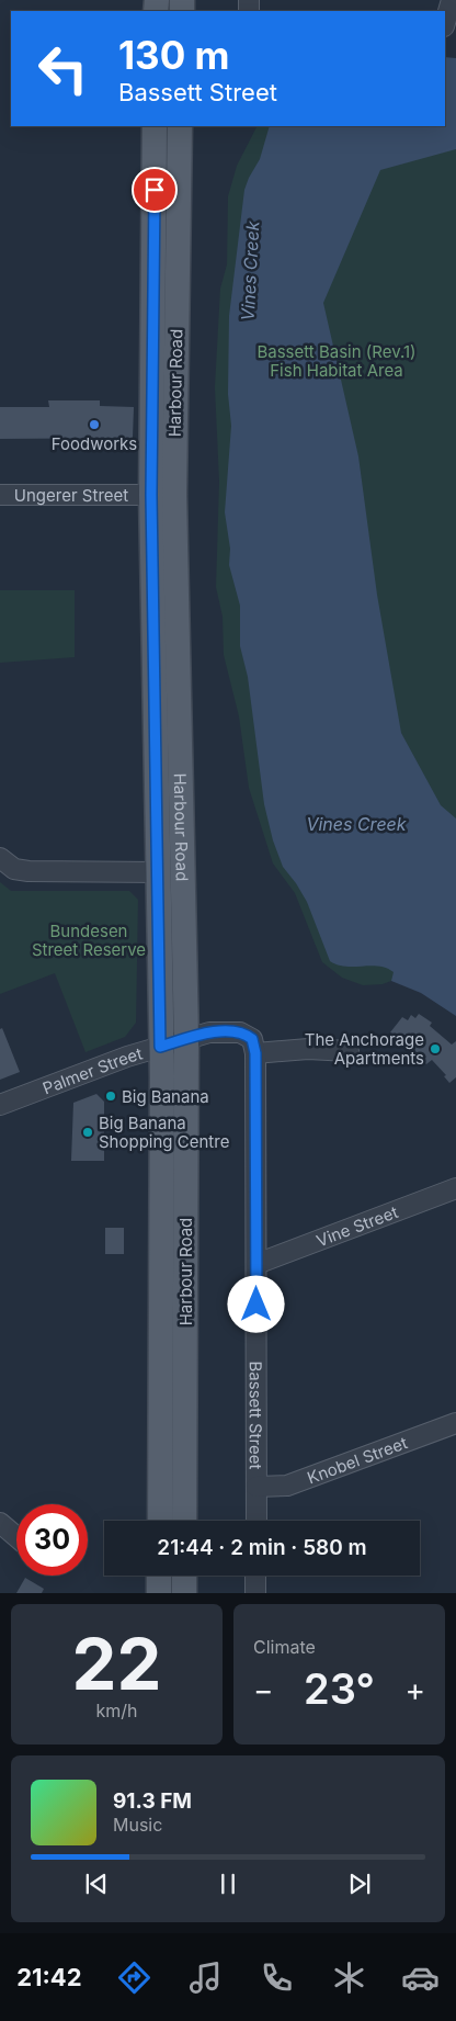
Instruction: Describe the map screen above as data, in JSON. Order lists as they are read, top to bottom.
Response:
{
  "streets": {
    "main road": ["Harbour Road"],
    "street": [
      "Ungerer Street",
      "Palmer Street",
      "Vine Street",
      "Bassett Street",
      "Knobel Street"
    ]
  },
  "crossings": [
    ["Harbour Road", "Ungerer Street"],
    ["Harbour Road", "Palmer Street"],
    ["Vine Street", "Bassett Street"],
    ["Bassett Street", "Knobel Street"]
  ],
  "water": ["Vines Creek"],
  "parks": ["Bassett Basin (Rev.1) Fish Habitat Area", "Bundesen Street Reserve"],
  "places": [
    "Foodworks",
    "The Anchorage Apartments",
    "Big Banana",
    "Big Banana Shopping Centre"
  ],
  "page": {
    "turn": ["130 m", "Bassett Street"],
    "limit": "30",
    "trip": "21:44 · 2 min · 580 m",
    "tile": [
      ["22", "km/h"],
      "Climate"
    ],
    "heat": ["−", "23°", "+"],
    "song": ["91.3 FM", "Music"],
    "tabs": "21:42"
  }
}
